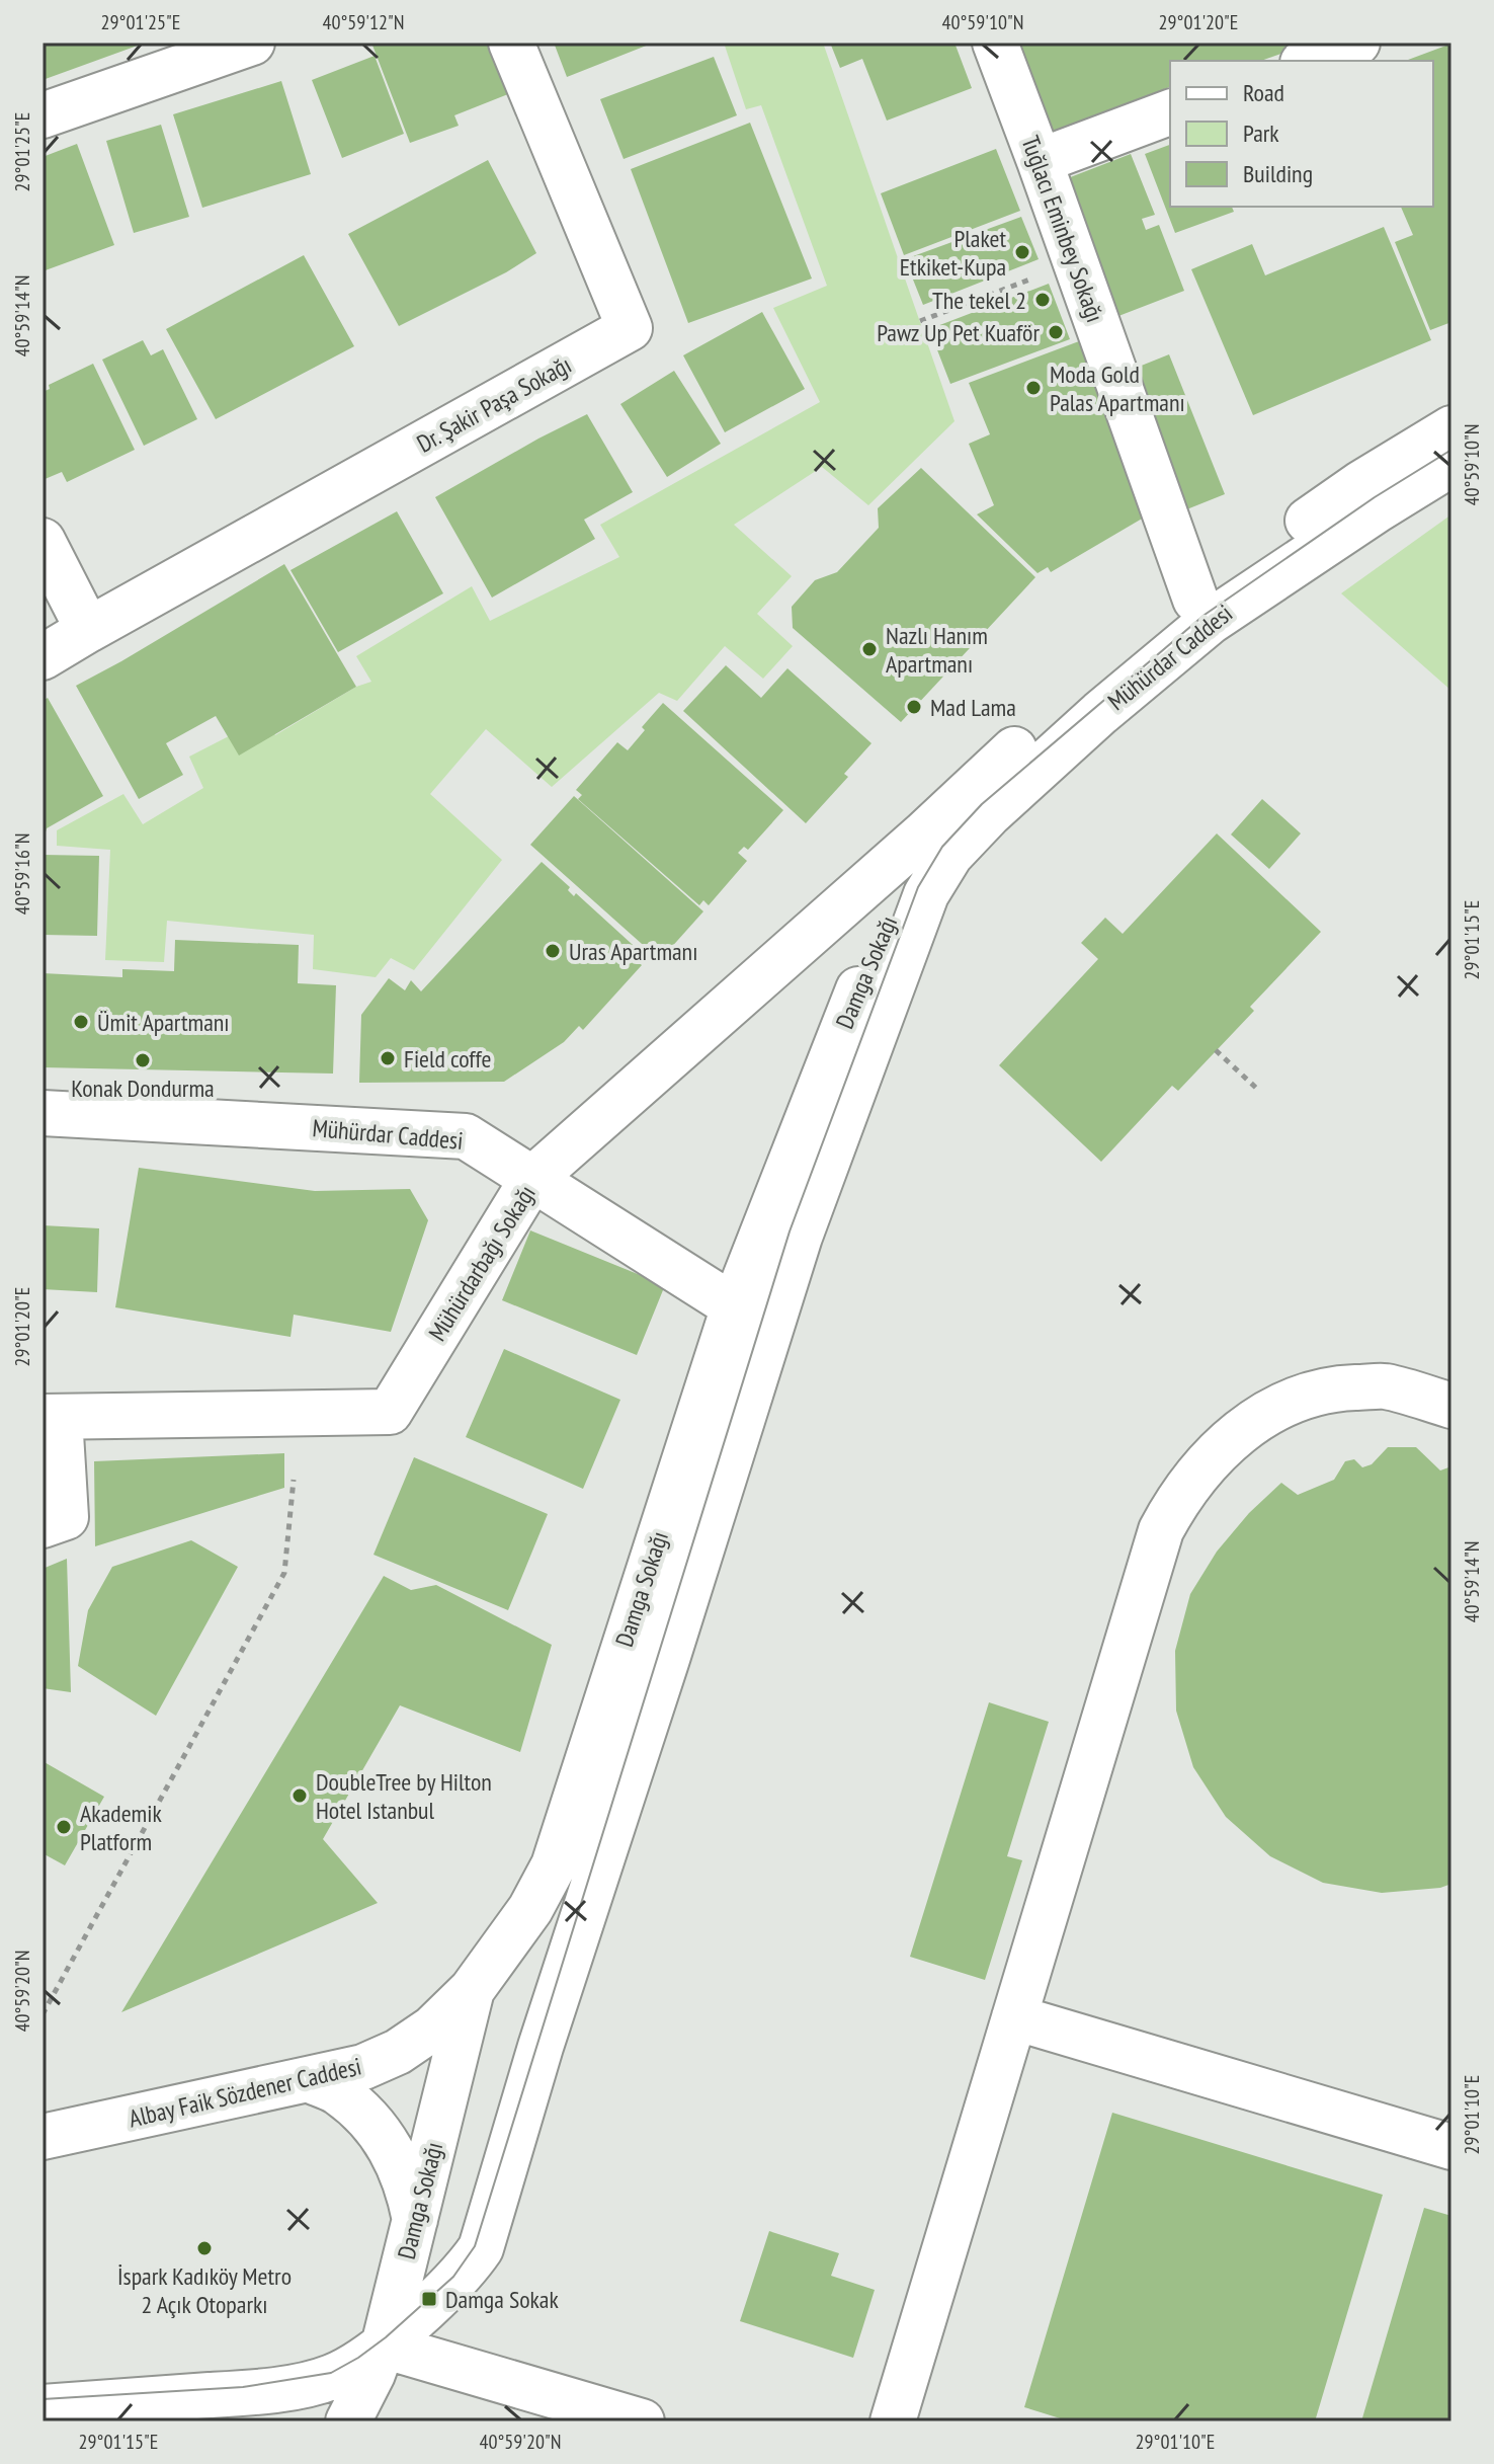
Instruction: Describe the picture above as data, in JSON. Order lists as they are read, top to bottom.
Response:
{
  "streets": {
    "street": [
      "Tuğlacı Eminbey Sokağı",
      "Dr. Şakir Paşa Sokağı",
      "Mühürdar Caddesi",
      "Damga Sokağı",
      "Mühürdarbağı Sokağı",
      "Albay Faik Sözdener Caddesi"
    ]
  },
  "crossings": [
    ["Tuğlacı Eminbey Sokağı", "Mühürdar Caddesi"],
    ["Mühürdar Caddesi", "Damga Sokağı"],
    ["Mühürdar Caddesi", "Mühürdarbağı Sokağı"],
    ["Damga Sokağı", "Mühürdarbağı Sokağı"],
    ["Damga Sokağı", "Albay Faik Sözdener Caddesi"]
  ],
  "places": {
    "other": [
      "Plaket Etkiket-Kupa",
      "The tekel 2",
      "Pawz Up Pet Kuaför",
      "Moda Gold Palas Apartmanı",
      "Nazlı Hanım Apartmanı",
      "Mad Lama",
      "Uras Apartmanı",
      "Ümit Apartmanı",
      "Field coffe",
      "Konak Dondurma",
      "DoubleTree by Hilton Hotel Istanbul",
      "Akademik Platform",
      "İspark Kadıköy Metro 2 Açık Otoparkı"
    ],
    "transit": ["Damga Sokak"]
  },
  "legend": ["Road", "Park", "Building"],
  "coordinates": [
    "29°01'25\"E",
    "40°59'12\"N",
    "40°59'10\"N",
    "29°01'20\"E",
    "40°59'14\"N",
    "40°59'16\"N",
    "29°01'15\"E",
    "40°59'20\"N",
    "29°01'10\"E"
  ]
}
